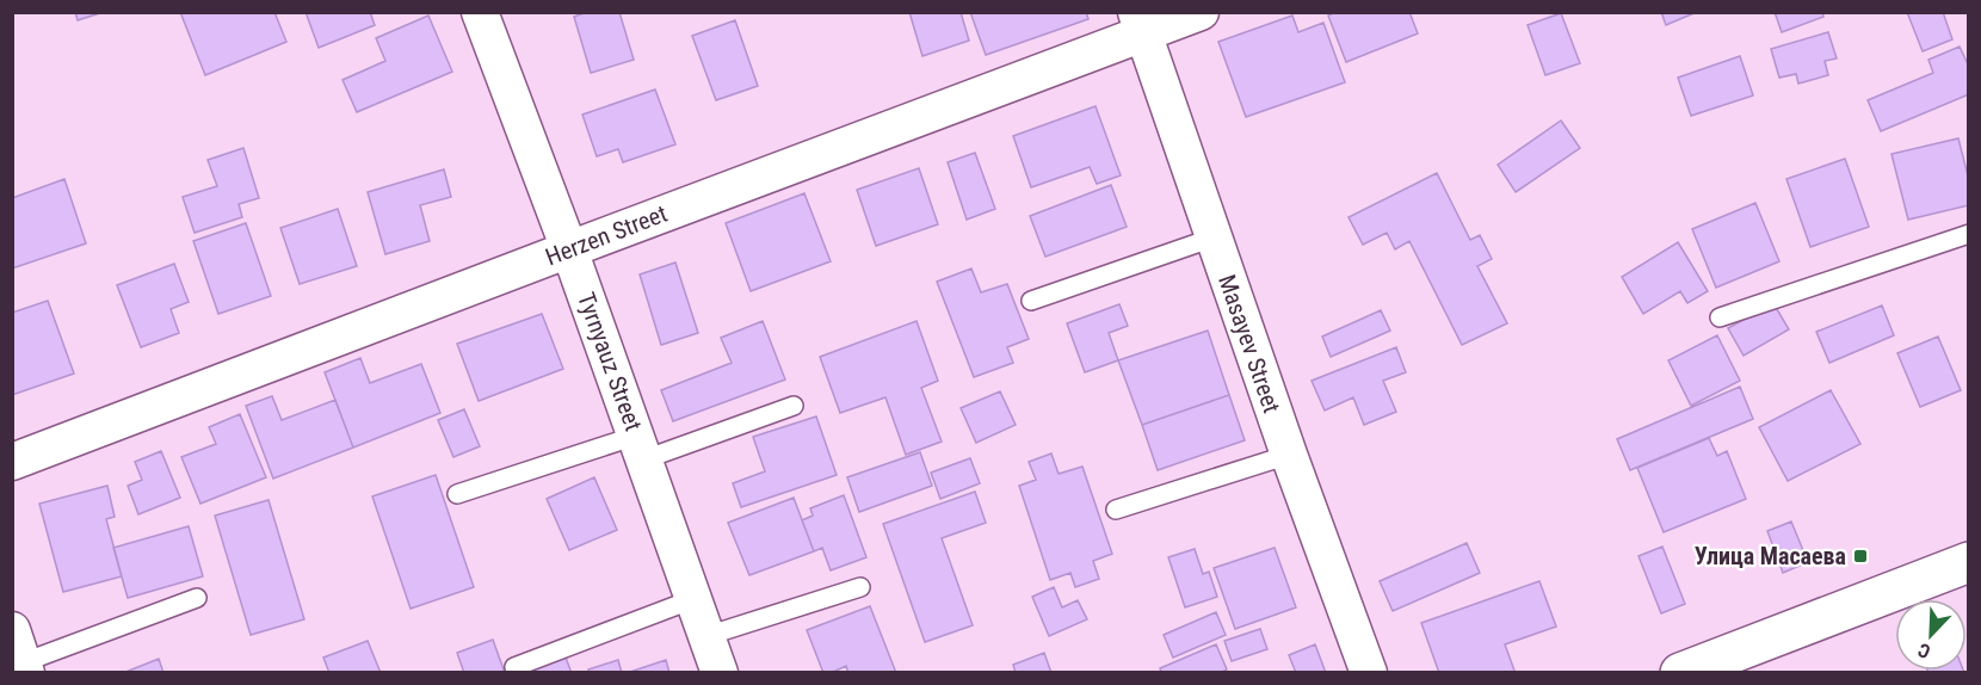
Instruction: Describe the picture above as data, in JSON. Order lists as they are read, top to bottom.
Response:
{
  "streets": {
    "street": ["Herzen Street", "Masayev Street", "Tyrnyauz Street"]
  },
  "crossings": [
    ["Herzen Street", "Masayev Street"],
    ["Herzen Street", "Tyrnyauz Street"]
  ],
  "places": {
    "transit": ["Улица Масаева"]
  },
  "north": "bottom left"
}
